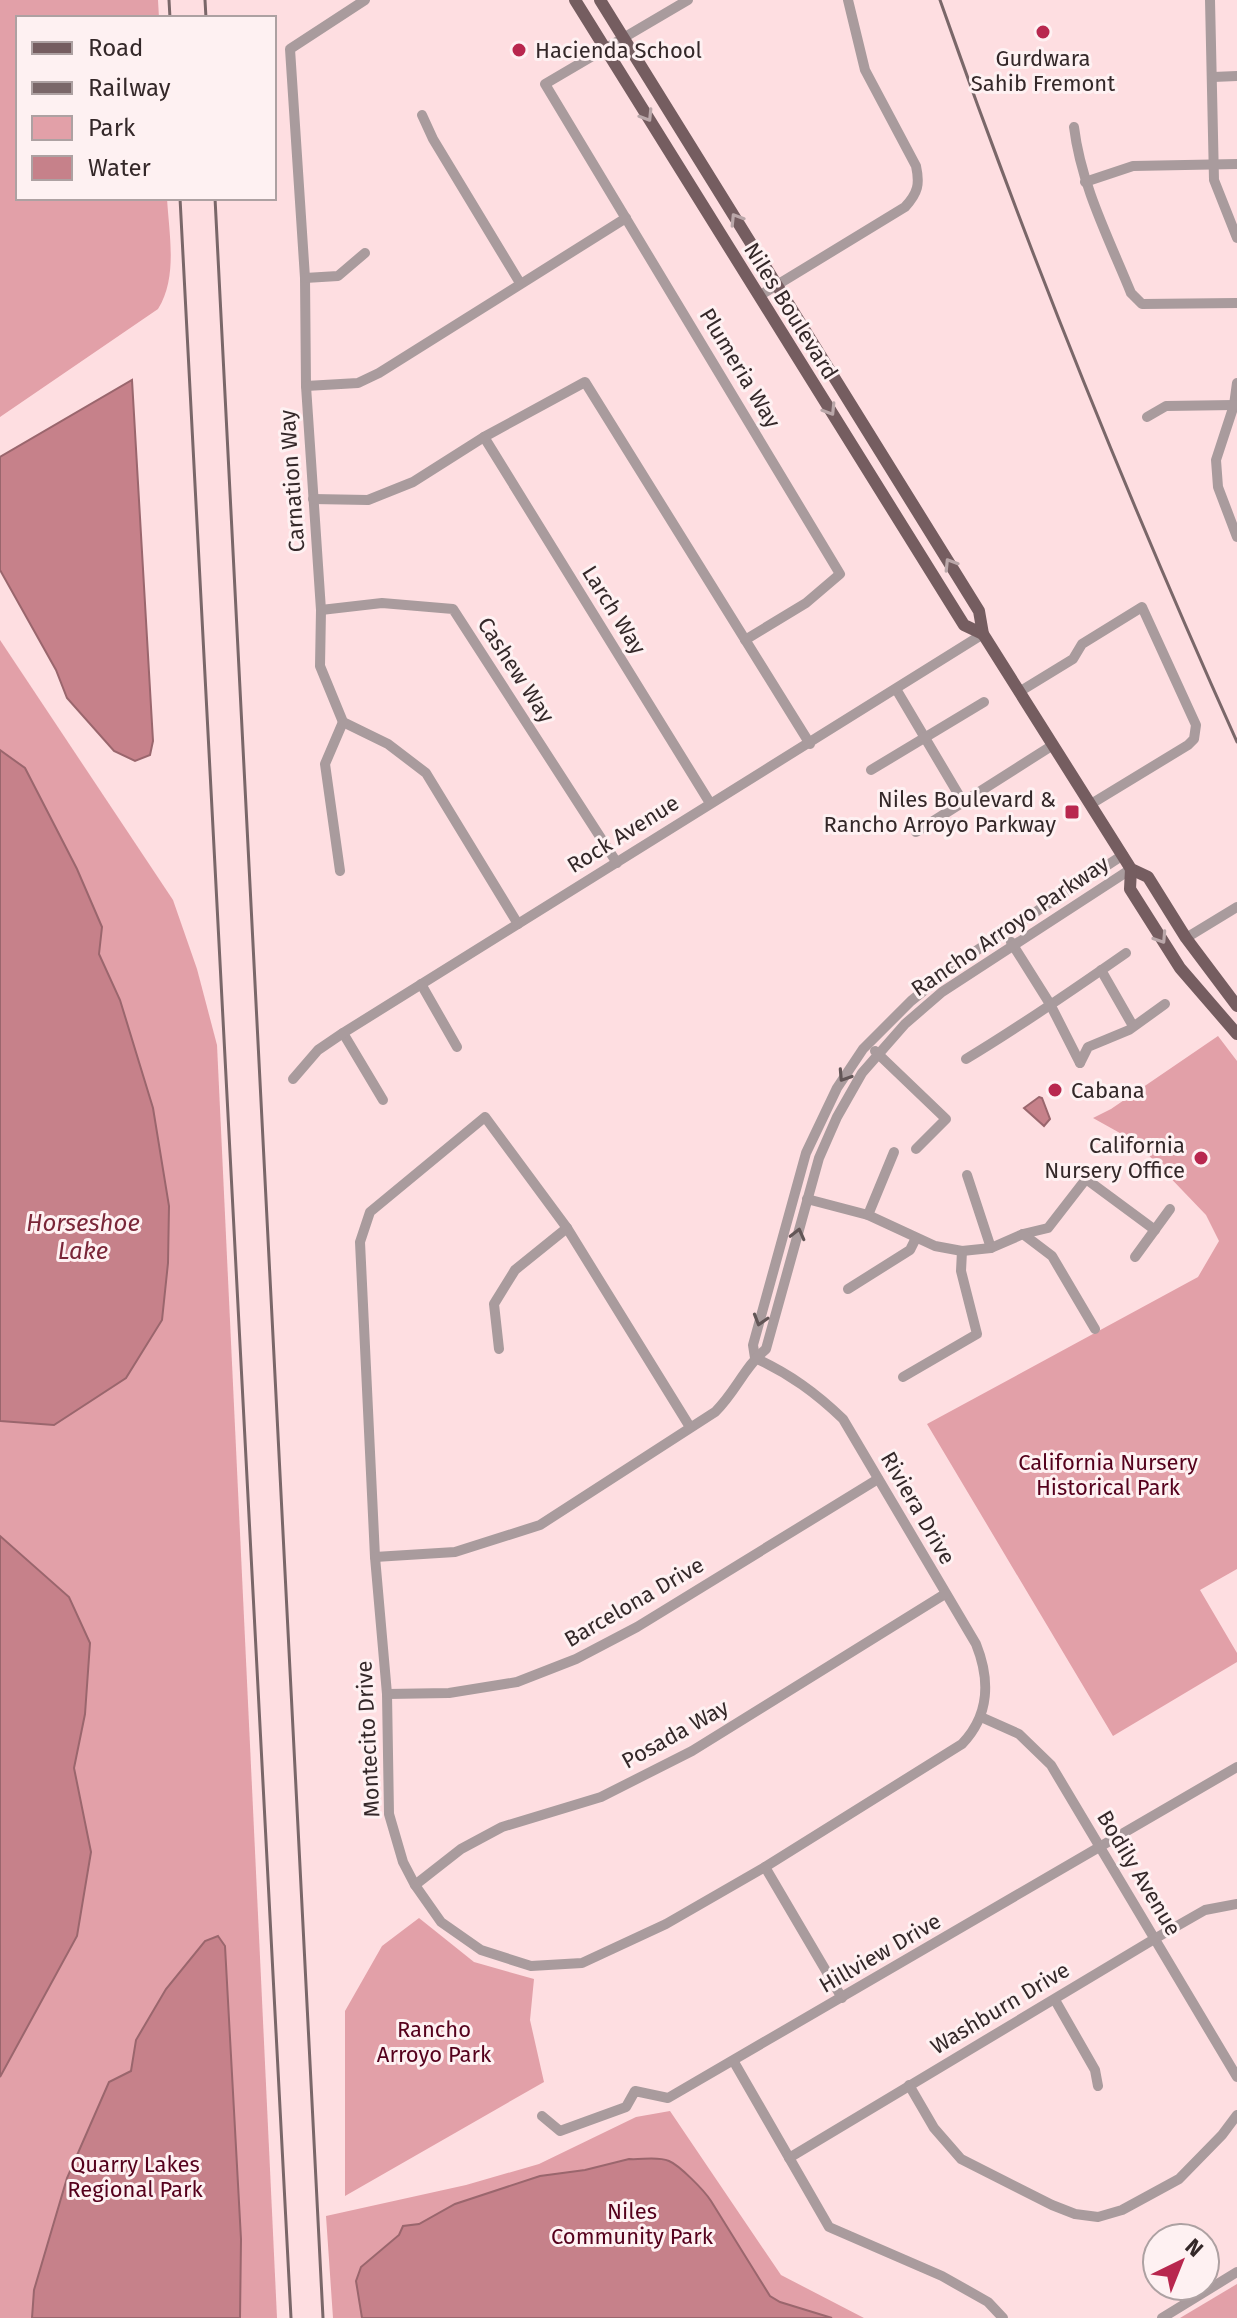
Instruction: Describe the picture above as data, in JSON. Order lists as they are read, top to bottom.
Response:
{
  "streets": {
    "main road": ["Niles Boulevard"],
    "street": [
      "Plumeria Way",
      "Carnation Way",
      "Larch Way",
      "Cashew Way",
      "Rock Avenue",
      "Rancho Arroyo Parkway",
      "Riviera Drive",
      "Barcelona Drive",
      "Posada Way",
      "Montecito Drive",
      "Bodily Avenue",
      "Hillview Drive",
      "Washburn Drive"
    ]
  },
  "crossings": [
    ["Niles Boulevard", "Plumeria Way"],
    ["Niles Boulevard", "Rock Avenue"],
    ["Niles Boulevard", "Rancho Arroyo Parkway"],
    ["Carnation Way", "Cashew Way"],
    ["Larch Way", "Rock Avenue"],
    ["Cashew Way", "Rock Avenue"],
    ["Rancho Arroyo Parkway", "Riviera Drive"],
    ["Rancho Arroyo Parkway", "Montecito Drive"],
    ["Riviera Drive", "Barcelona Drive"],
    ["Riviera Drive", "Posada Way"],
    ["Riviera Drive", "Montecito Drive"],
    ["Riviera Drive", "Bodily Avenue"],
    ["Barcelona Drive", "Montecito Drive"],
    ["Posada Way", "Montecito Drive"],
    ["Montecito Drive", "Bodily Avenue"],
    ["Bodily Avenue", "Hillview Drive"],
    ["Bodily Avenue", "Washburn Drive"]
  ],
  "water": ["Horseshoe Lake"],
  "parks": [
    "California Nursery Historical Park",
    "Rancho Arroyo Park",
    "Quarry Lakes Regional Park",
    "Niles Community Park"
  ],
  "places": {
    "other": [
      "Gurdwara Sahib Fremont",
      "Hacienda School",
      "Cabana",
      "California Nursery Office"
    ],
    "transit": ["Niles Boulevard & Rancho Arroyo Parkway"]
  },
  "legend": [
    "Road",
    "Railway",
    "Park",
    "Water"
  ],
  "north": "top right"
}
